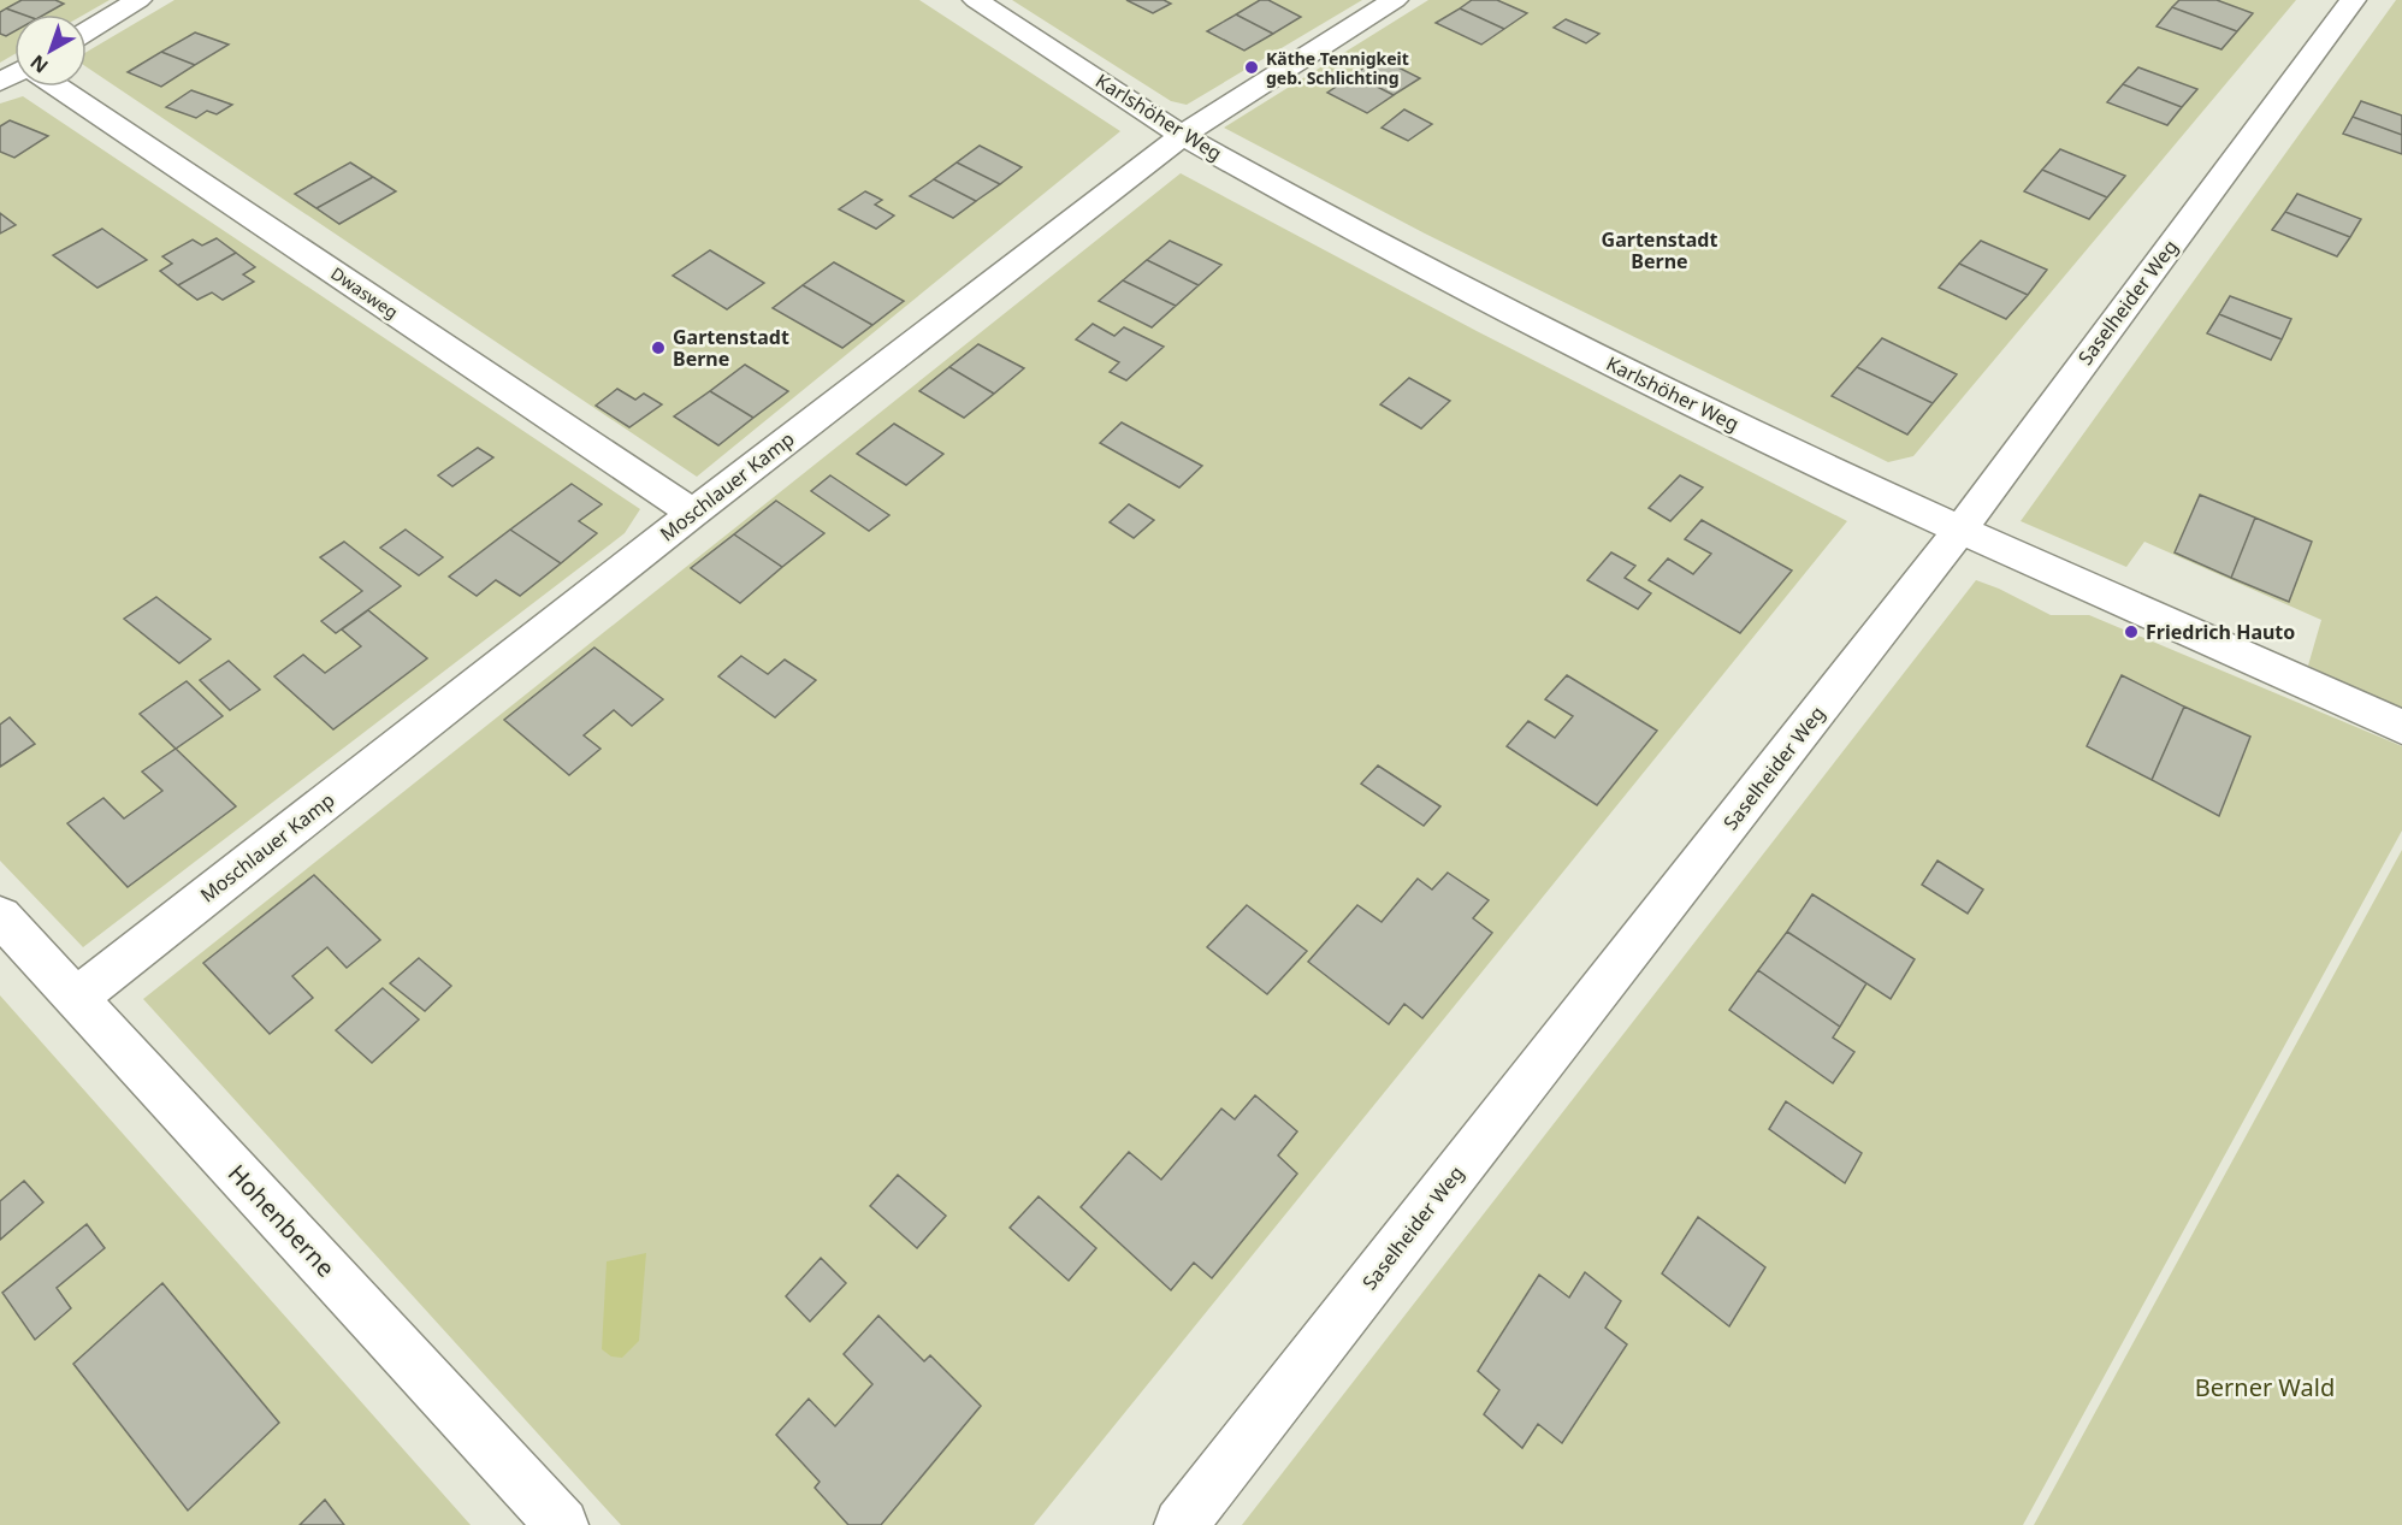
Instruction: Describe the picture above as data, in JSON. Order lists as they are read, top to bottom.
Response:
{
  "streets": {
    "street": [
      "Karlshöher Weg",
      "Dwasweg",
      "Saselheider Weg",
      "Moschlauer Kamp",
      "Hohenberne"
    ]
  },
  "crossings": [
    ["Karlshöher Weg", "Saselheider Weg"],
    ["Karlshöher Weg", "Moschlauer Kamp"],
    ["Dwasweg", "Moschlauer Kamp"],
    ["Moschlauer Kamp", "Hohenberne"]
  ],
  "districts": ["Gartenstadt Berne"],
  "parks": ["Berner Wald"],
  "places": ["Käthe Tennigkeit geb. Schlichting", "Gartenstadt Berne", "Friedrich Hauto"],
  "north": "bottom left"
}
